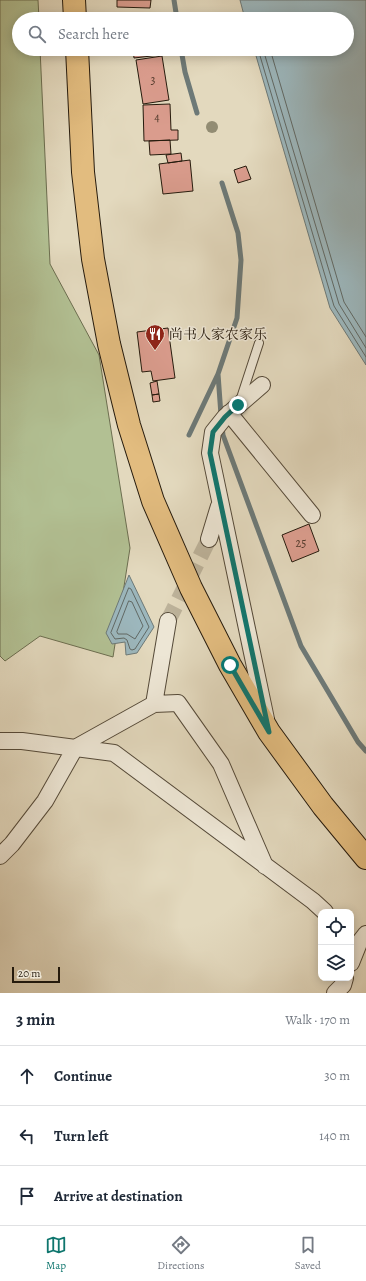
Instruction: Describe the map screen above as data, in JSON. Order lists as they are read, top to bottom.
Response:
{
  "places": {
    "restaurant": ["尚书人家农家乐"]
  },
  "house_numbers": ["3", "4", "25"],
  "scale_bar": "20 m",
  "page": {
    "search": "Search here",
    "scale": "20 m",
    "heading": ["3 min", "Walk · 170 m"],
    "list": [
      ["Continue", "30 m"],
      ["Turn left", "140 m"],
      "Arrive at destination"
    ],
    "nav": ["Map", "Directions", "Saved"]
  }
}
